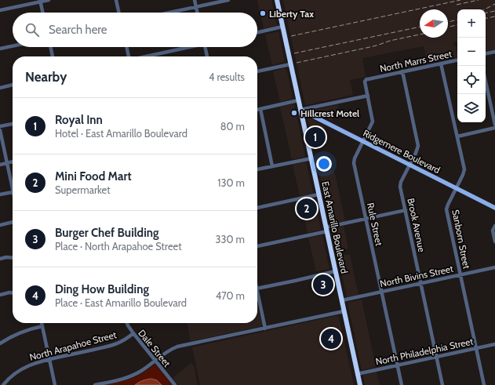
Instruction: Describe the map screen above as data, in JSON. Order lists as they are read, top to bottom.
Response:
{
  "streets": {
    "highway": ["East Amarillo Boulevard"],
    "main road": ["Ridgemere Boulevard"],
    "street": [
      "North Marrs Street",
      "Rule Street",
      "Brook Avenue",
      "Sanborn Street",
      "North Bivins Street",
      "North Arapahoe Street",
      "Dale Street",
      "North Philadelphia Street"
    ]
  },
  "crossings": [
    ["North Marrs Street", "Rule Street"],
    ["North Marrs Street", "Brook Avenue"],
    ["North Marrs Street", "Sanborn Street"],
    ["Ridgemere Boulevard", "Rule Street"],
    ["Ridgemere Boulevard", "Brook Avenue"],
    ["Ridgemere Boulevard", "East Amarillo Boulevard"],
    ["Ridgemere Boulevard", "Sanborn Street"],
    ["Rule Street", "North Bivins Street"],
    ["Rule Street", "North Philadelphia Street"],
    ["Brook Avenue", "North Bivins Street"],
    ["Brook Avenue", "North Philadelphia Street"],
    ["East Amarillo Boulevard", "North Bivins Street"],
    ["East Amarillo Boulevard", "North Philadelphia Street"],
    ["Sanborn Street", "North Bivins Street"],
    ["Sanborn Street", "North Philadelphia Street"],
    ["North Arapahoe Street", "Dale Street"]
  ],
  "places": ["Liberty Tax", "Hillcrest Motel"],
  "north": "left",
  "page": {
    "map_buttons": ["+", "−"],
    "search": "Search here",
    "heading": ["Nearby", "4 results"],
    "list": [
      {
        "mark": "1",
        "name": "Royal Inn",
        "note": "Hotel · East Amarillo Boulevard",
        "value": "80 m"
      },
      {
        "mark": "2",
        "name": "Mini Food Mart",
        "note": "Supermarket",
        "value": "130 m"
      },
      {
        "mark": "3",
        "name": "Burger Chef Building",
        "note": "Place · North Arapahoe Street",
        "value": "330 m"
      },
      {
        "mark": "4",
        "name": "Ding How Building",
        "note": "Place · East Amarillo Boulevard",
        "value": "470 m"
      }
    ],
    "pins": [
      "1",
      "2",
      "3",
      "4"
    ]
  }
}
